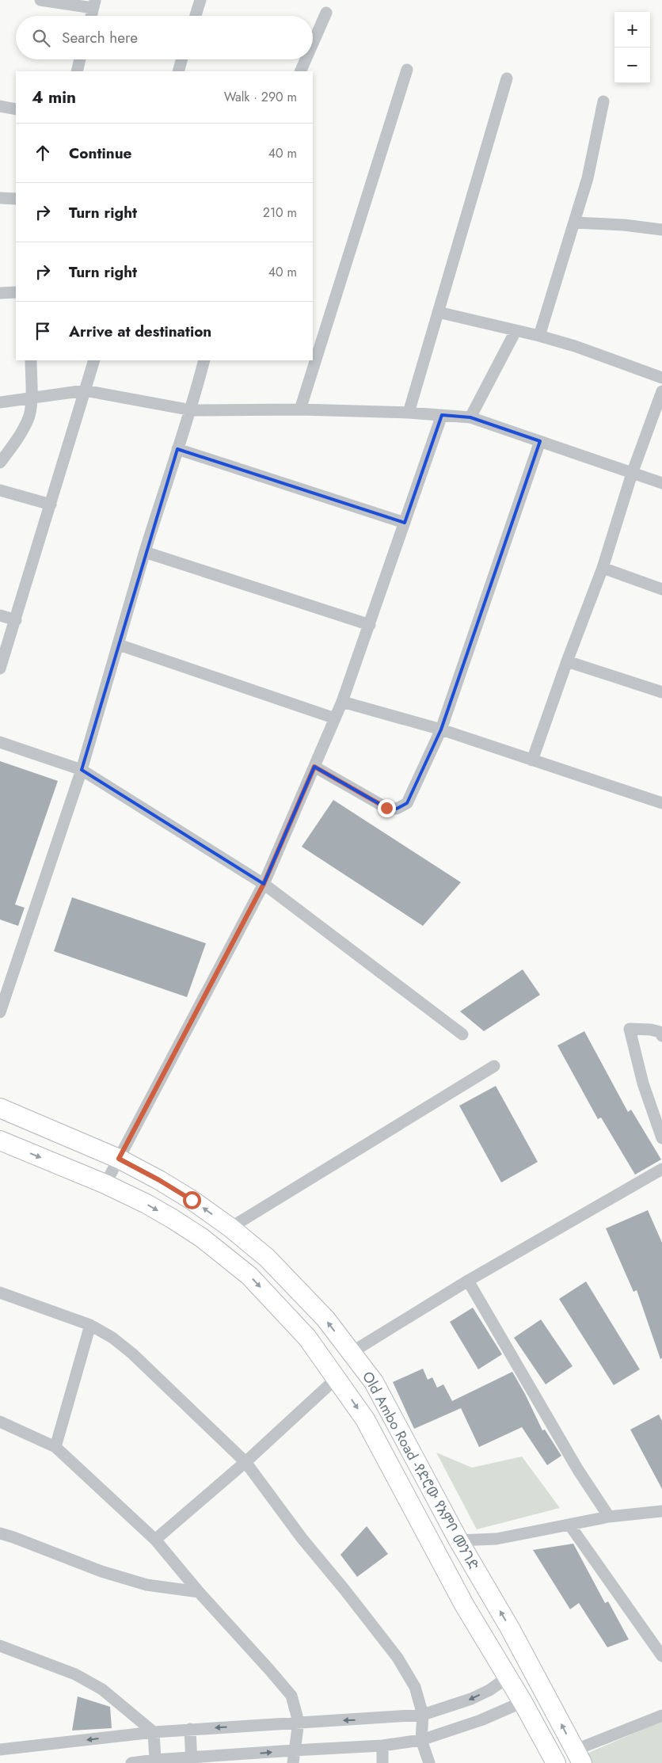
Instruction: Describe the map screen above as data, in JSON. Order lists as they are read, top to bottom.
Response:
{
  "streets": {
    "main road": ["Old Ambo Road -የድሮው የአምቦ መንገድ"]
  },
  "page": {
    "map_buttons": ["+", "−"],
    "search": "Search here",
    "heading": ["4 min", "Walk · 290 m"],
    "list": [
      ["Continue", "40 m"],
      ["Turn right", "210 m"],
      ["Turn right", "40 m"],
      "Arrive at destination"
    ]
  }
}
